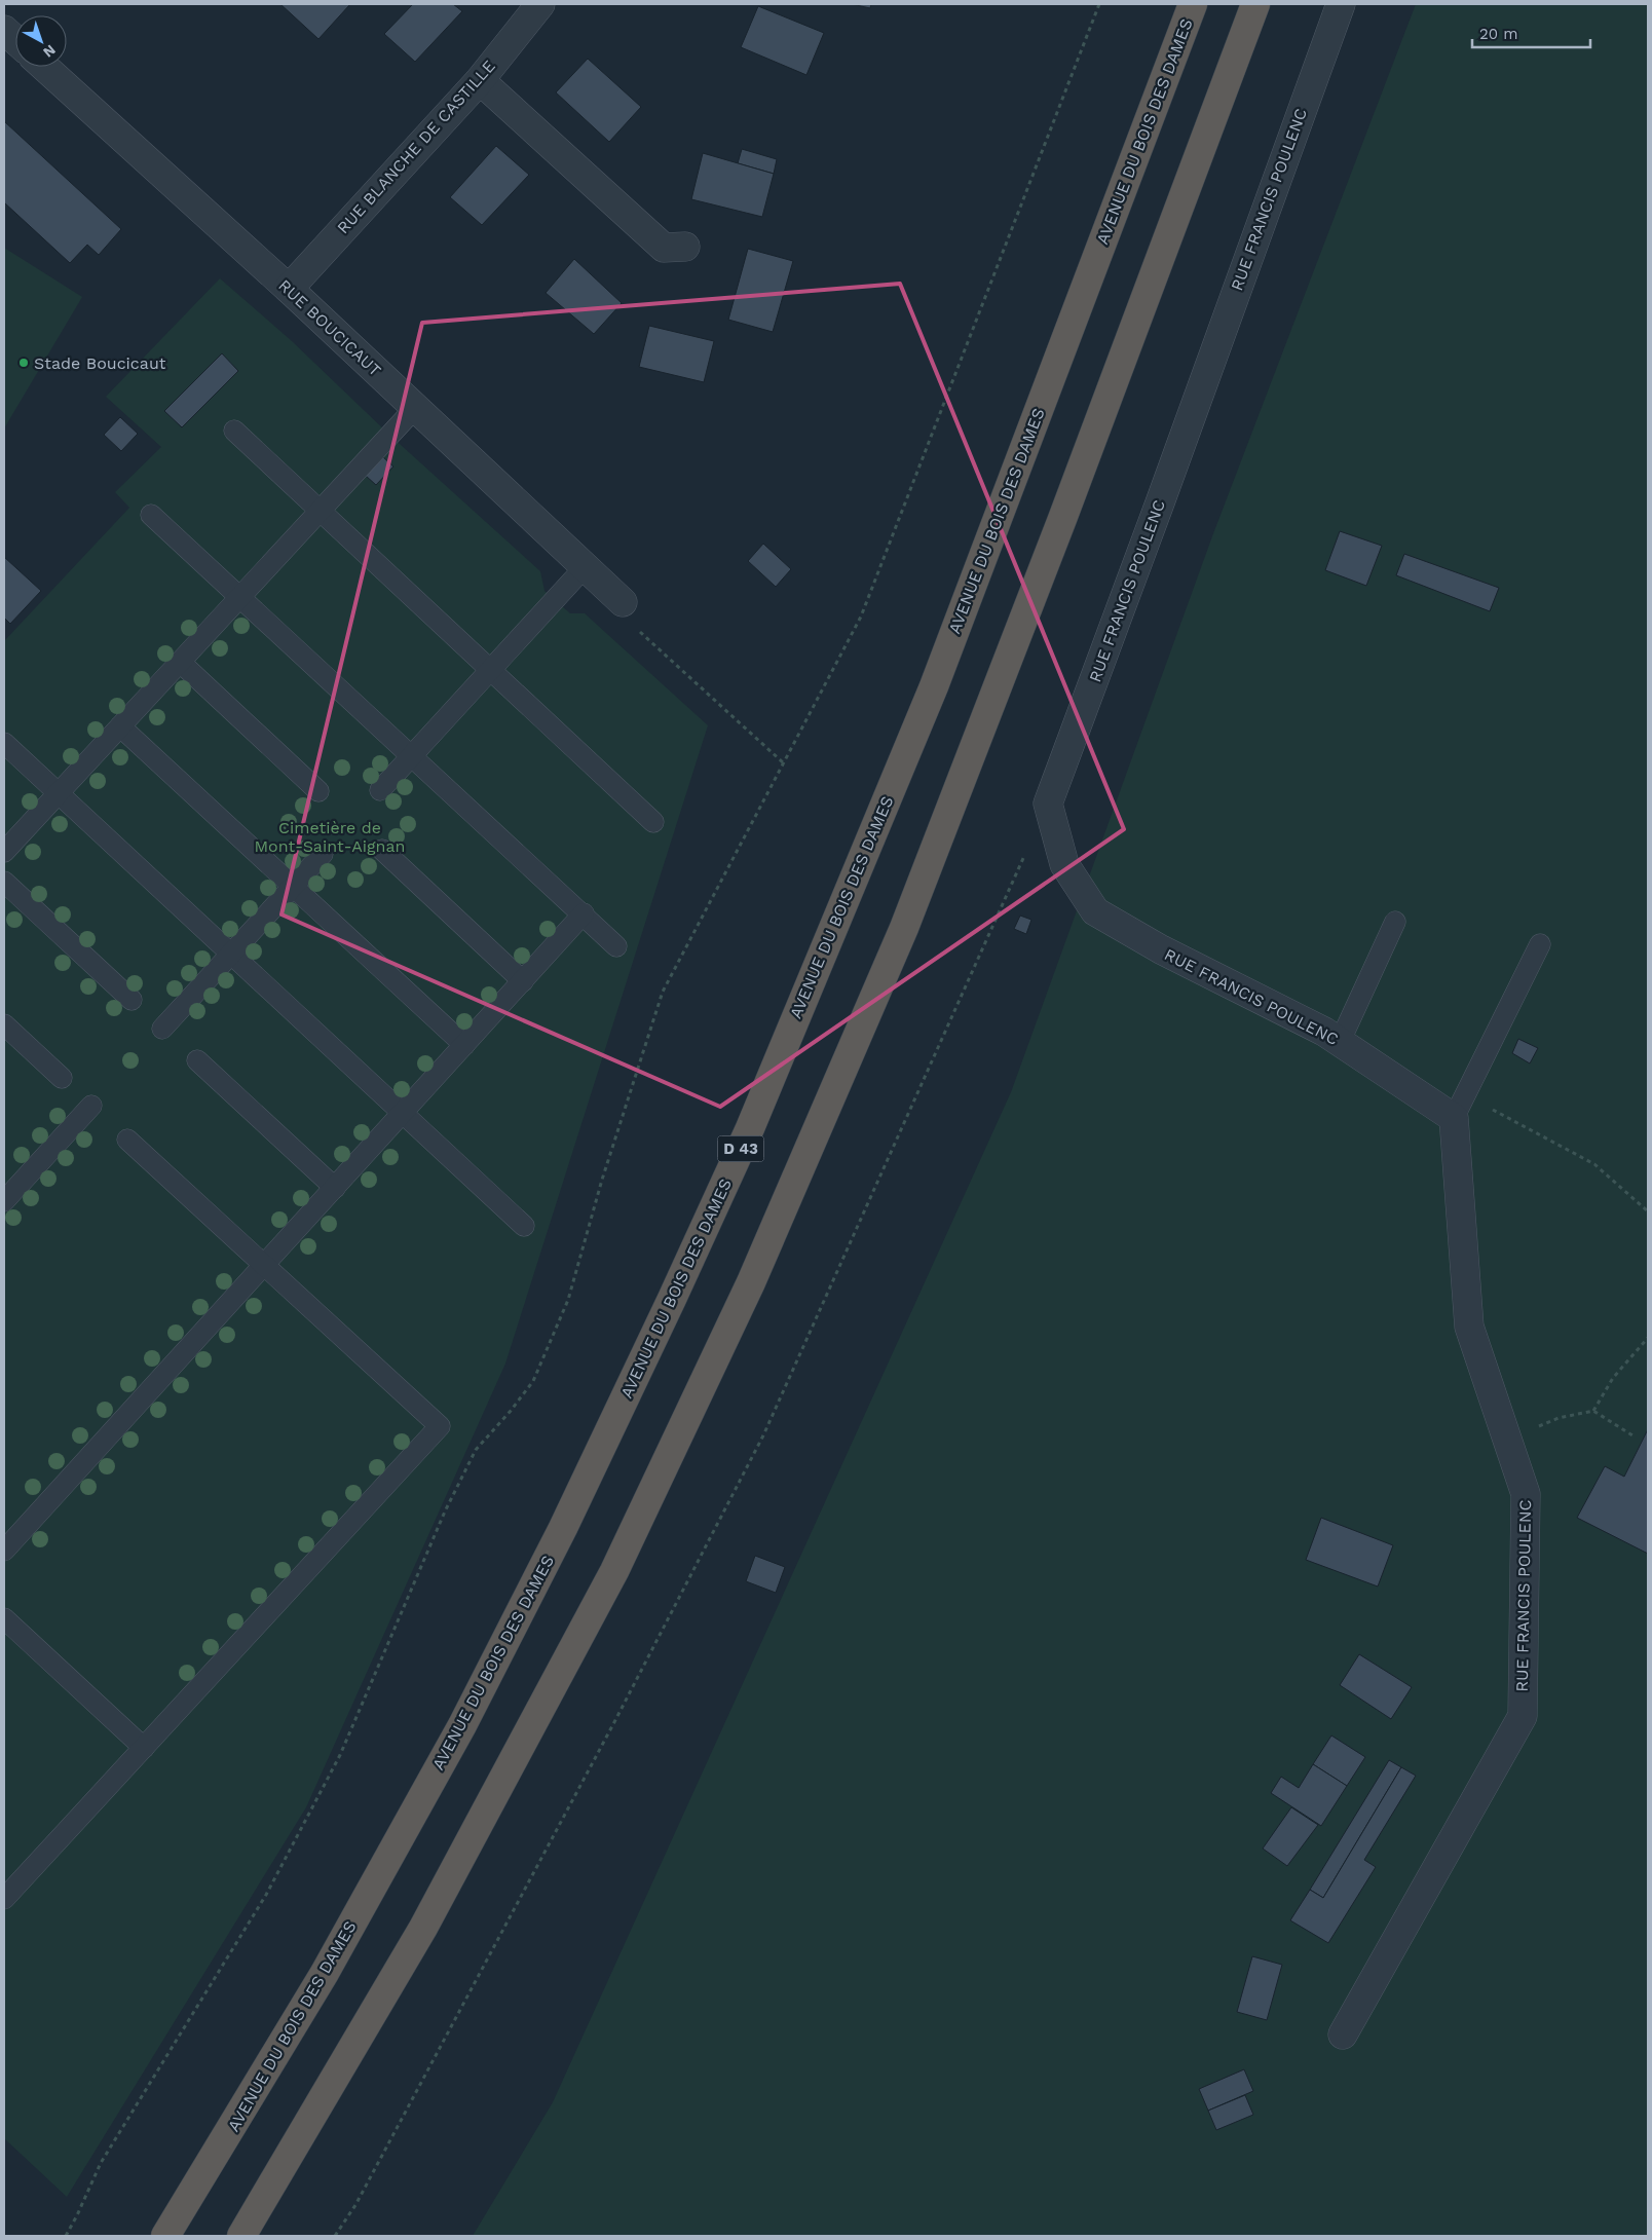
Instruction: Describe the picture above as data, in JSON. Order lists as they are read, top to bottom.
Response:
{
  "streets": {
    "highway": ["AVENUE DU BOIS DES DAMES", "D 43"],
    "street": ["RUE BLANCHE DE CASTILLE", "RUE FRANCIS POULENC", "RUE BOUCICAUT"]
  },
  "crossings": [
    ["RUE BLANCHE DE CASTILLE", "RUE BOUCICAUT"]
  ],
  "parks": ["Cimetière de Mont-Saint-Aignan"],
  "places": ["Stade Boucicaut"],
  "scale_bar": "20 m",
  "north": "bottom right"
}
